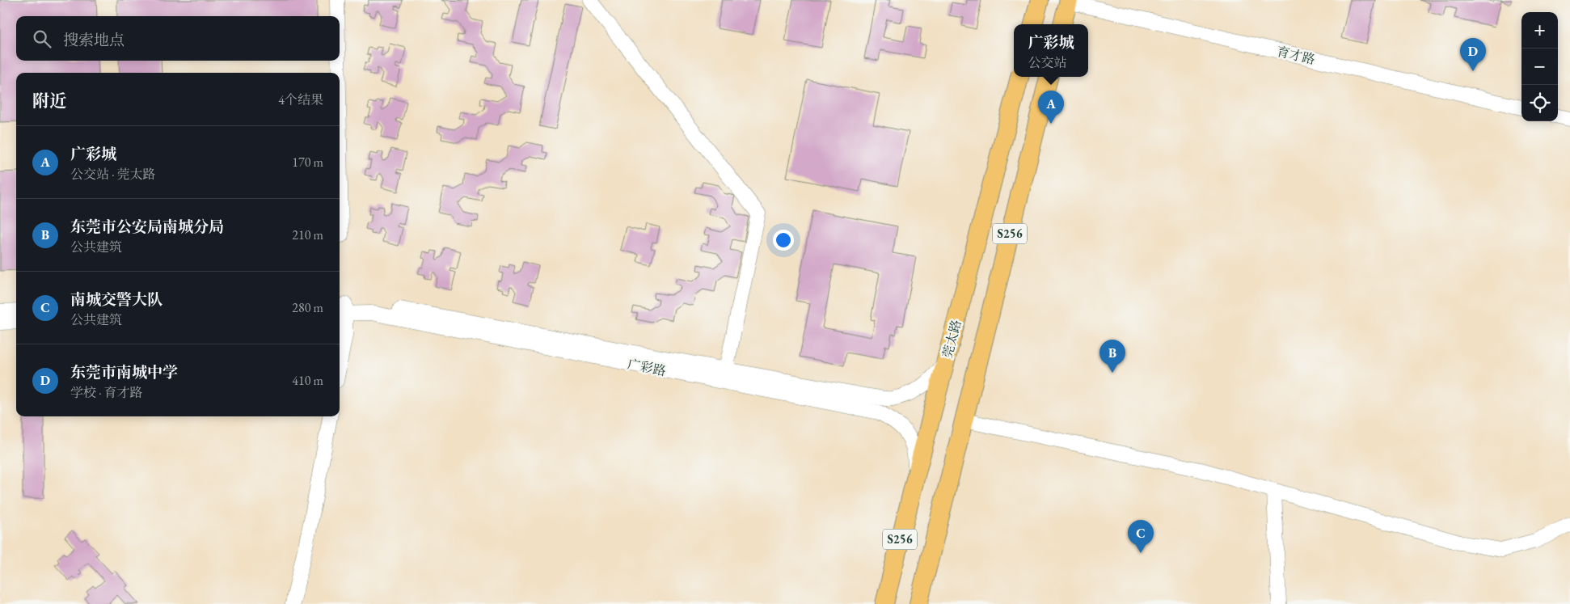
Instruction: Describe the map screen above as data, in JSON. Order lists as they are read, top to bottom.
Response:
{
  "streets": {
    "main road": ["S256", "莞太路"],
    "street": ["育才路", "广彩路"]
  },
  "crossings": [
    ["莞太路", "广彩路"]
  ],
  "page": {
    "map_buttons": ["+", "−"],
    "search": "搜索地点",
    "popup": ["广彩城", "公交站"],
    "pins": [
      "D",
      "A",
      "B",
      "C"
    ],
    "heading": ["附近", "4个结果"],
    "list": [
      {
        "mark": "A",
        "name": "广彩城",
        "note": "公交站 · 莞太路",
        "value": "170 m"
      },
      {
        "mark": "B",
        "name": "东莞市公安局南城分局",
        "note": "公共建筑",
        "value": "210 m"
      },
      {
        "mark": "C",
        "name": "南城交警大队",
        "note": "公共建筑",
        "value": "280 m"
      },
      {
        "mark": "D",
        "name": "东莞市南城中学",
        "note": "学校 · 育才路",
        "value": "410 m"
      }
    ]
  }
}
